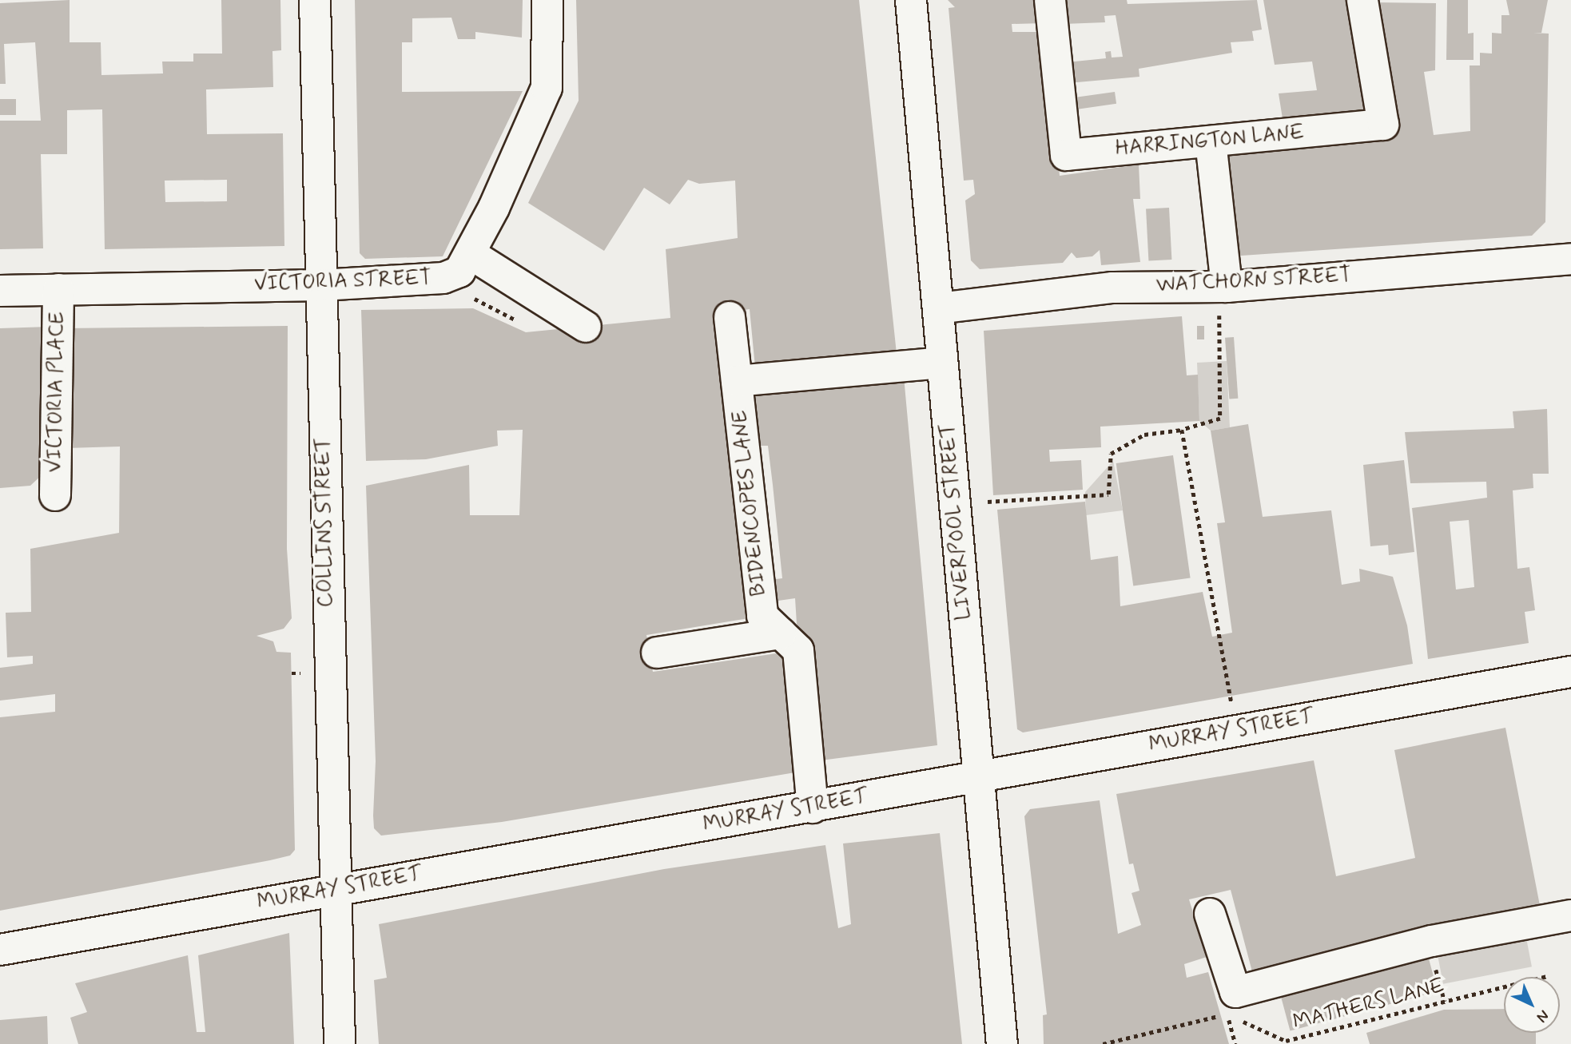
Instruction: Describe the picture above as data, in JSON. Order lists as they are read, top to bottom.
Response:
{
  "streets": {
    "main road": [
      "HARRINGTON LANE",
      "WATCHORN STREET",
      "VICTORIA STREET",
      "VICTORIA PLACE",
      "BIDENCOPES LANE",
      "LIVERPOOL STREET",
      "COLLINS STREET",
      "MURRAY STREET"
    ],
    "path": ["MATHERS LANE"]
  },
  "crossings": [
    ["WATCHORN STREET", "LIVERPOOL STREET"],
    ["VICTORIA STREET", "VICTORIA PLACE"],
    ["VICTORIA STREET", "COLLINS STREET"],
    ["BIDENCOPES LANE", "MURRAY STREET"],
    ["LIVERPOOL STREET", "MURRAY STREET"],
    ["COLLINS STREET", "MURRAY STREET"]
  ],
  "north": "bottom right"
}
